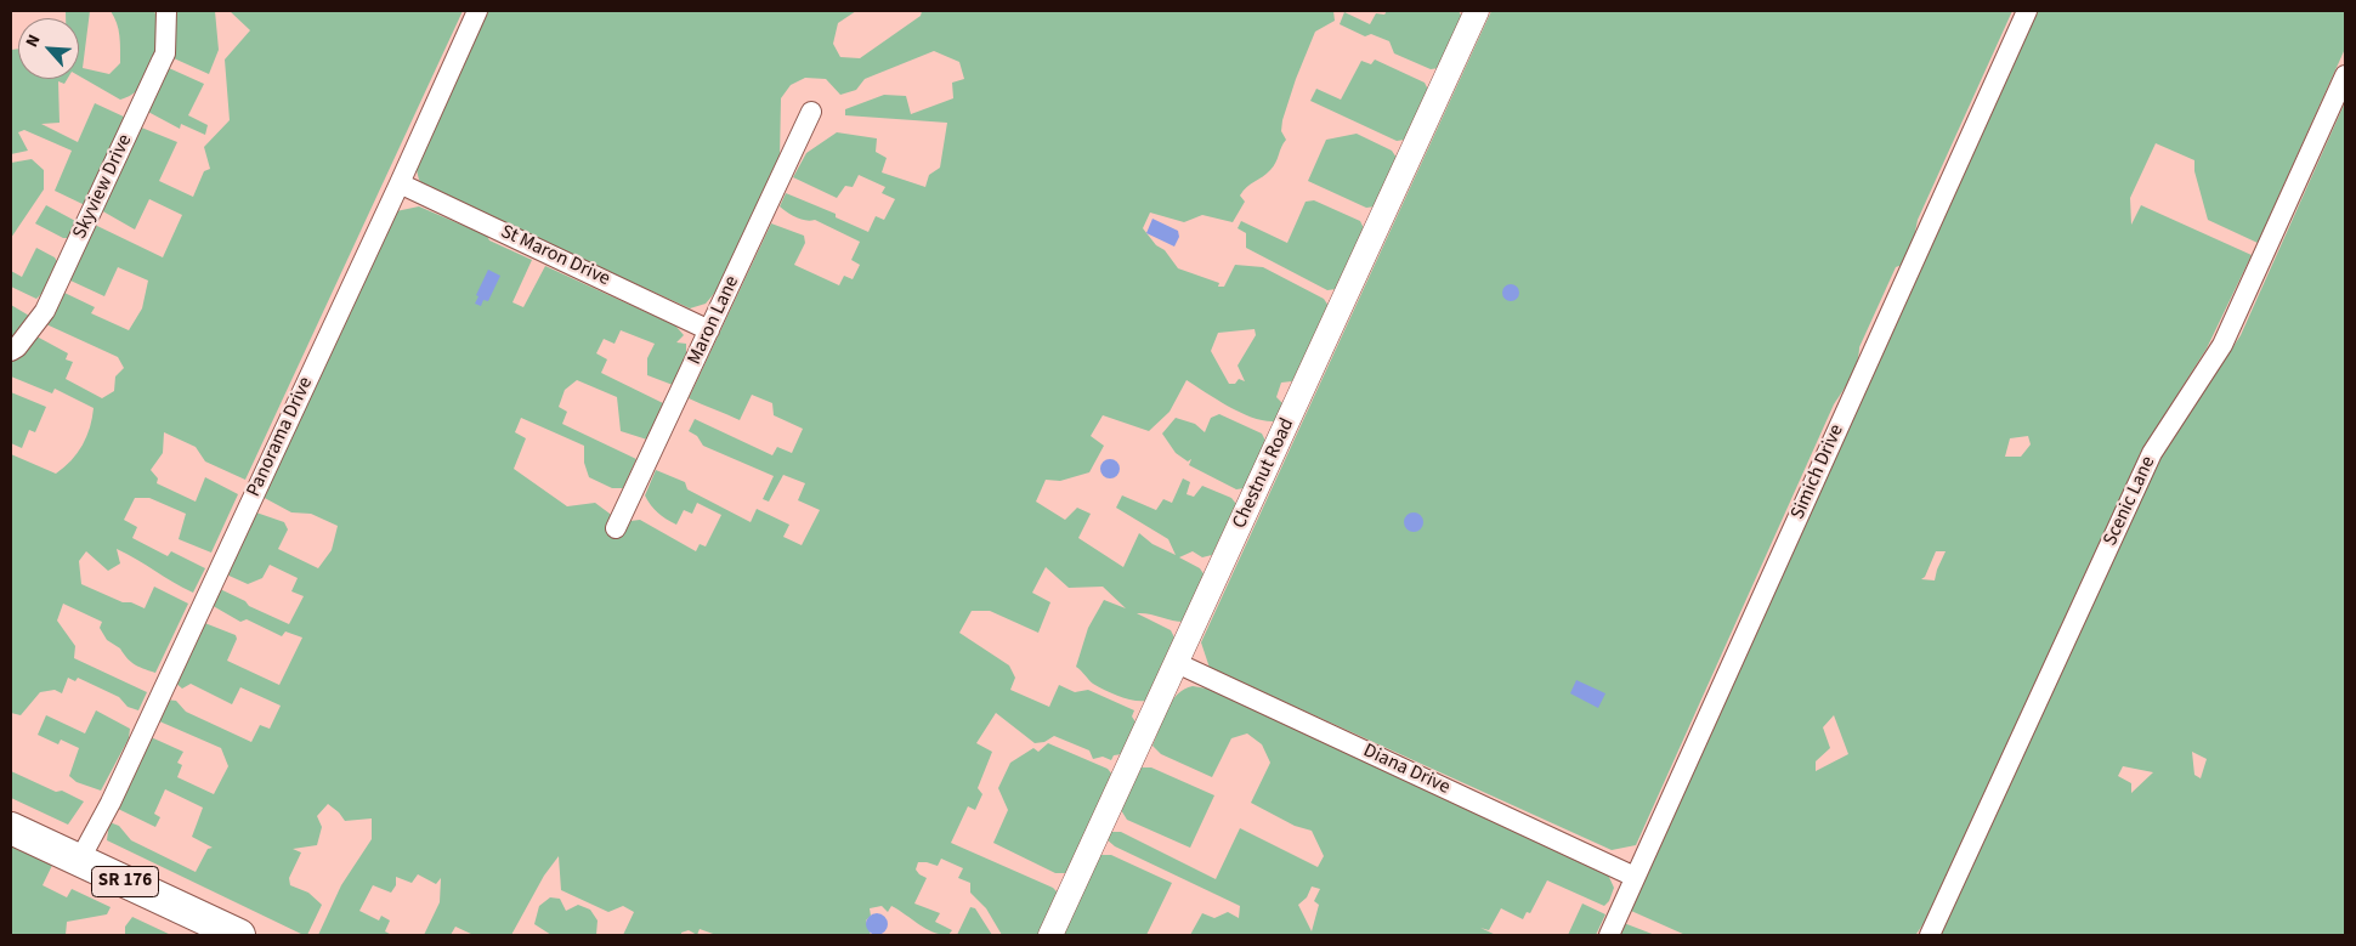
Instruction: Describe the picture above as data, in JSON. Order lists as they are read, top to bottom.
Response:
{
  "streets": {
    "main road": ["SR 176"],
    "street": [
      "Skyview Drive",
      "St Maron Drive",
      "Maron Lane",
      "Panorama Drive",
      "Simich Drive",
      "Chestnut Road",
      "Scenic Lane",
      "Diana Drive"
    ]
  },
  "crossings": [
    ["St Maron Drive", "Maron Lane"],
    ["St Maron Drive", "Panorama Drive"],
    ["Panorama Drive", "SR 176"],
    ["Simich Drive", "Diana Drive"],
    ["Chestnut Road", "Diana Drive"]
  ],
  "north": "top left"
}
